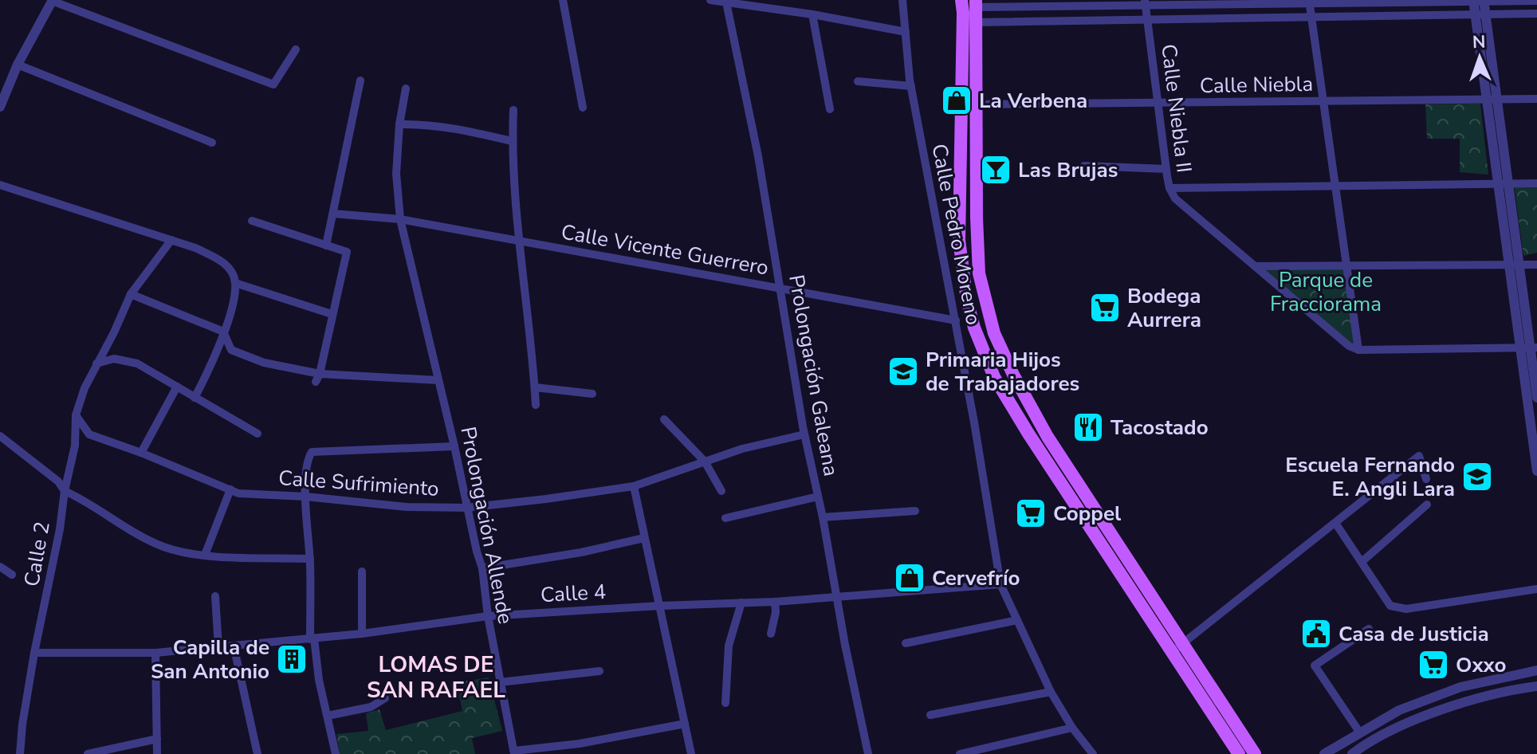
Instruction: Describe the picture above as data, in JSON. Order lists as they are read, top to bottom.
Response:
{
  "streets": {
    "street": [
      "Calle Niebla",
      "Calle Niebla II",
      "Calle Pedro Moreno",
      "Calle Vicente Guerrero",
      "Prolongación Galeana",
      "Calle Sufrimiento",
      "Prolongación Allende",
      "Calle 2",
      "Calle 4"
    ]
  },
  "crossings": [
    ["Calle Niebla", "Calle Niebla II"],
    ["Calle Pedro Moreno", "Calle Vicente Guerrero"],
    ["Calle Pedro Moreno", "Calle 4"],
    ["Calle Vicente Guerrero", "Prolongación Galeana"],
    ["Calle Vicente Guerrero", "Prolongación Allende"],
    ["Prolongación Galeana", "Calle Sufrimiento"],
    ["Prolongación Galeana", "Calle 4"],
    ["Calle Sufrimiento", "Prolongación Allende"],
    ["Calle Sufrimiento", "Calle 2"],
    ["Prolongación Allende", "Calle 4"],
    ["Calle 2", "Calle 4"]
  ],
  "districts": ["LOMAS DE SAN RAFAEL"],
  "parks": ["Parque de Fracciorama"],
  "places": {
    "shop": ["La Verbena", "Cervefrío"],
    "bar": ["Las Brujas"],
    "supermarket": ["Bodega Aurrera", "Coppel", "Oxxo"],
    "school or university": ["Primaria Hijos de Trabajadores", "Escuela Fernando E. Angli Lara"],
    "restaurant": ["Tacostado"],
    "public building": ["Casa de Justicia"],
    "building": ["Capilla de San Antonio"]
  },
  "north": "top"
}
